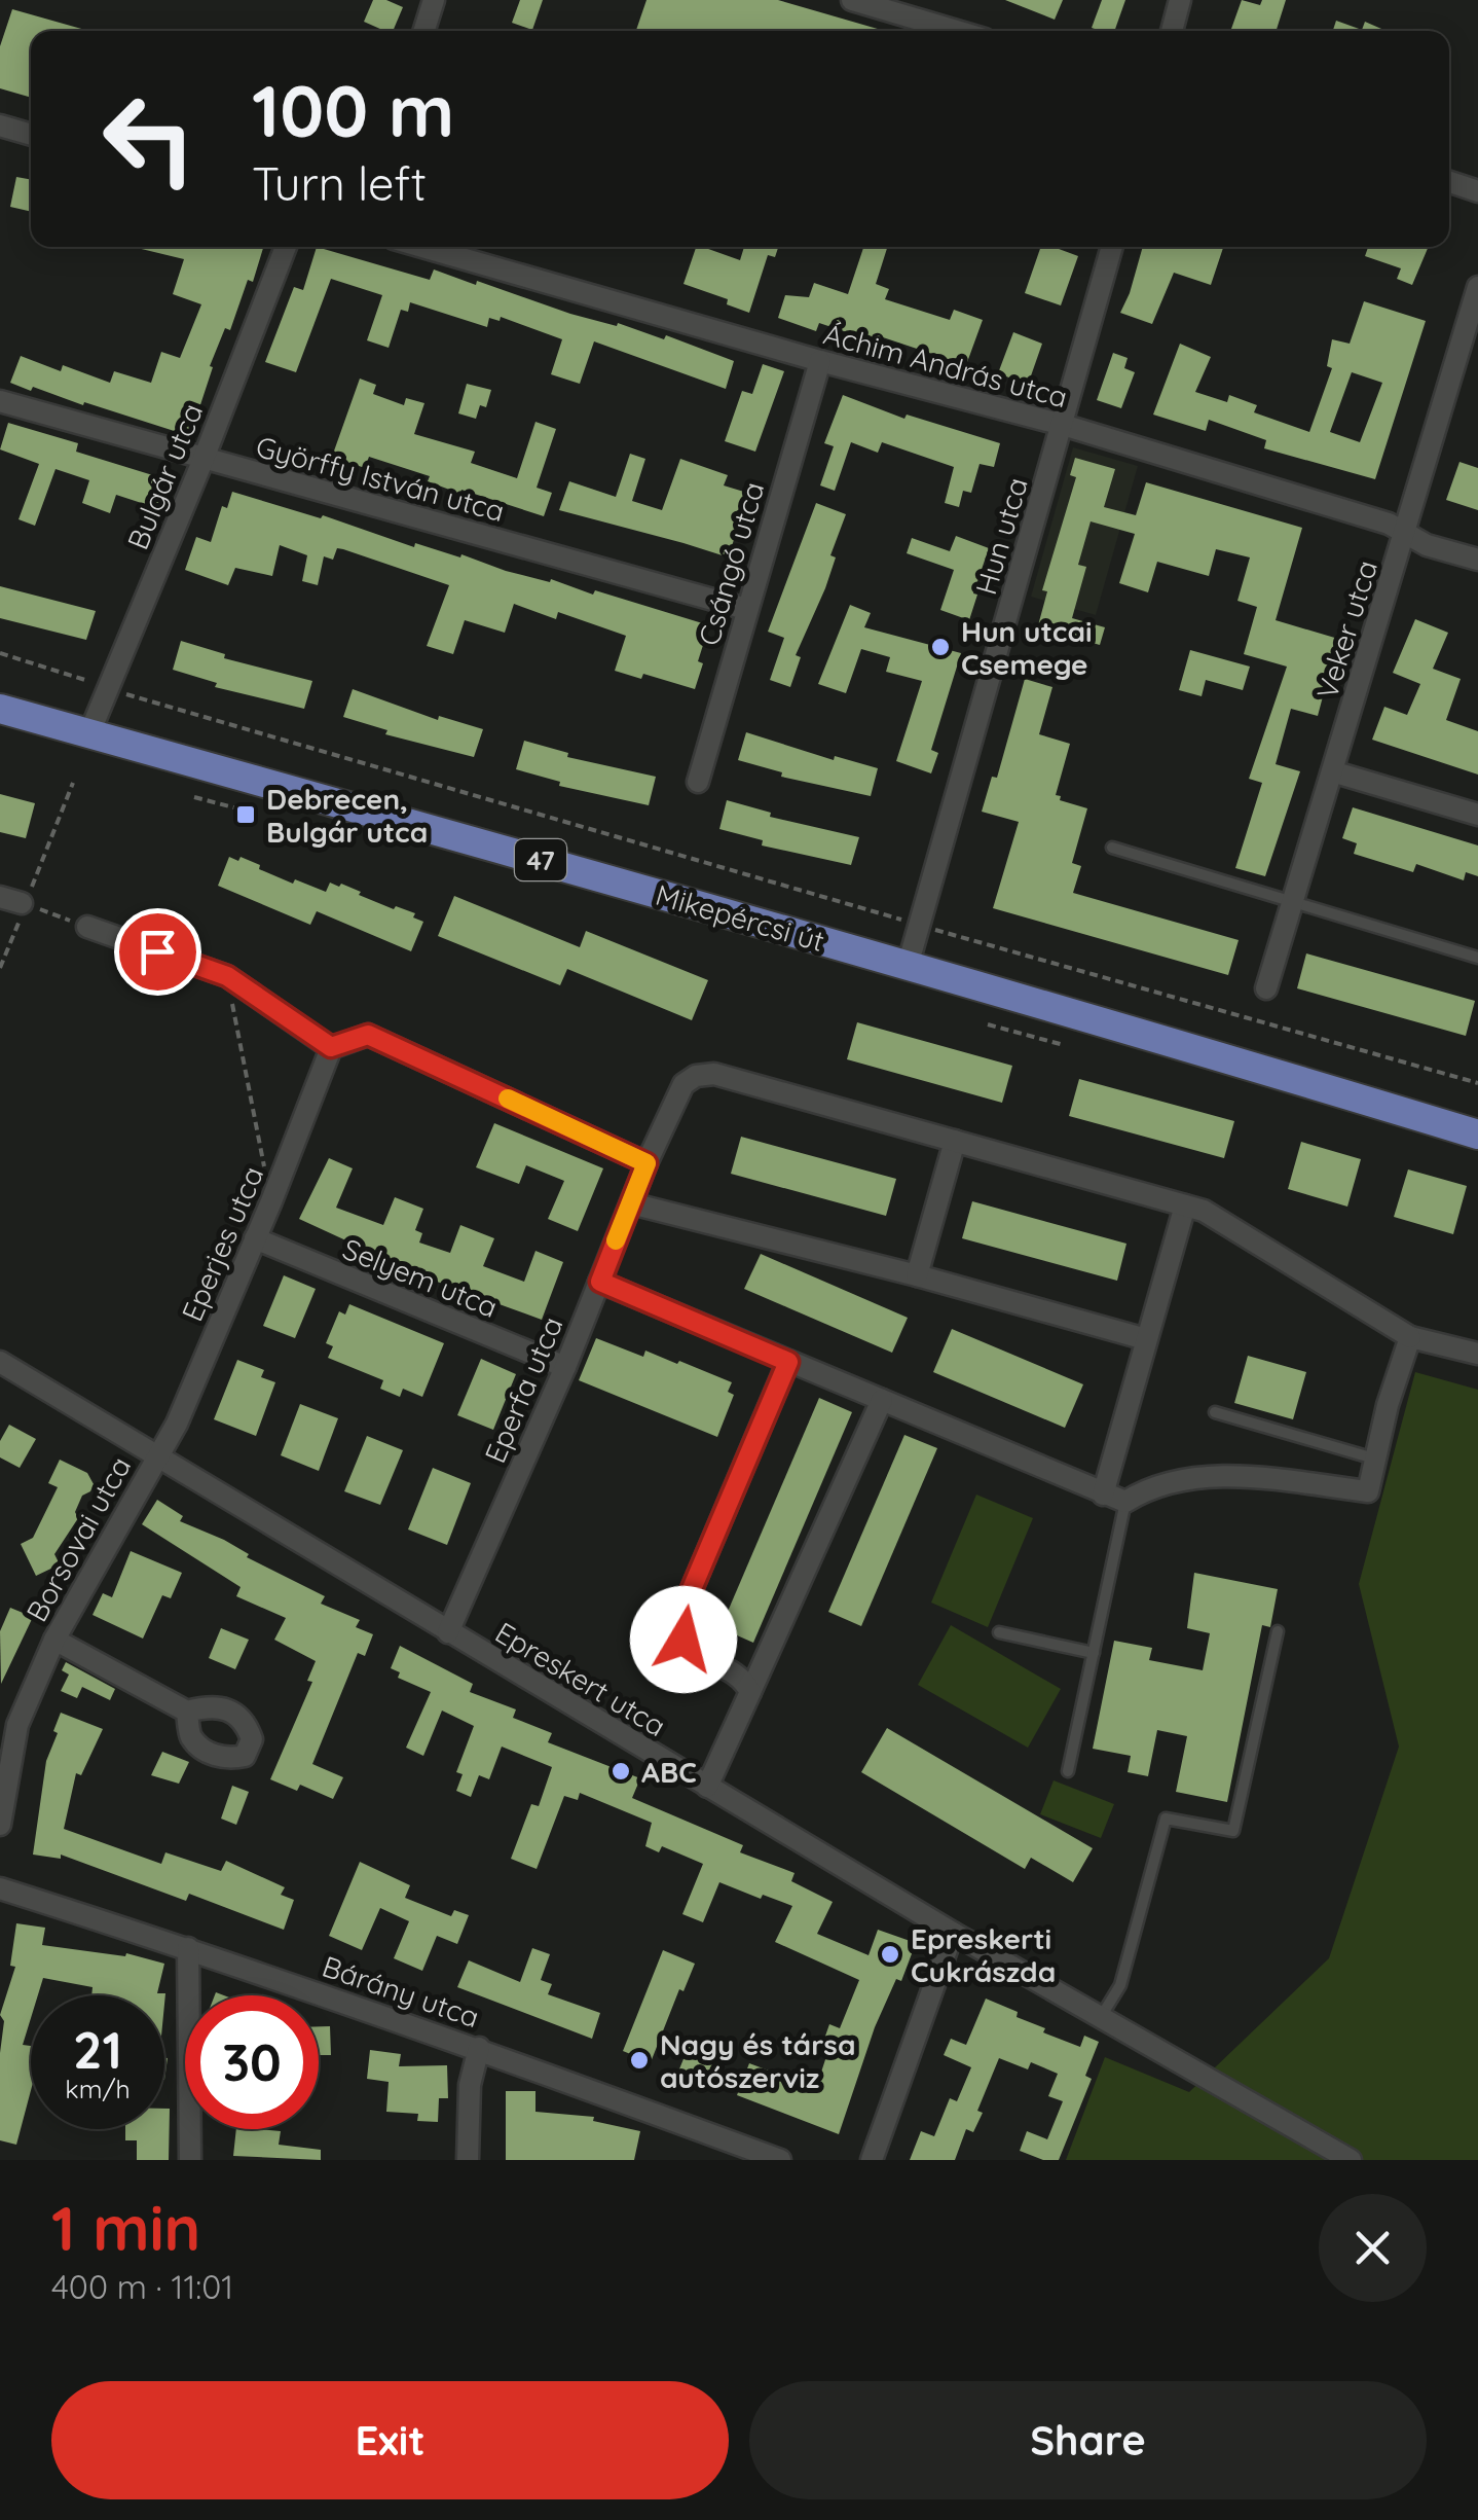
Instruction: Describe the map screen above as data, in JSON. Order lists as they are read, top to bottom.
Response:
{
  "streets": {
    "main road": ["47", "Mikepércsi út"],
    "street": [
      "Áchim András utca",
      "Bulgár utca",
      "Györffy István utca",
      "Hun utca",
      "Csángó utca",
      "Veker utca",
      "Eperjes utca",
      "Selyem utca",
      "Eperfa utca",
      "Borsovai utca",
      "Epreskert utca",
      "Bárány utca"
    ]
  },
  "crossings": [
    ["Áchim András utca", "Hun utca"],
    ["Áchim András utca", "Csángó utca"],
    ["Áchim András utca", "Veker utca"],
    ["Bulgár utca", "Györffy István utca"],
    ["Bulgár utca", "Mikepércsi út"],
    ["Györffy István utca", "Csángó utca"],
    ["Hun utca", "Mikepércsi út"],
    ["Eperjes utca", "Selyem utca"],
    ["Eperjes utca", "Borsovai utca"],
    ["Eperjes utca", "Epreskert utca"],
    ["Selyem utca", "Eperfa utca"],
    ["Eperfa utca", "Epreskert utca"],
    ["Borsovai utca", "Epreskert utca"]
  ],
  "places": {
    "other": [
      "Hun utcai Csemege",
      "ABC",
      "Epreskerti Cukrászda",
      "Nagy és társa autószerviz"
    ],
    "transit": ["Debrecen, Bulgár utca"]
  },
  "page": {
    "turn": ["100 m", "Turn left"],
    "speed": "21 km/h",
    "limit": "30",
    "heading": ["1 min", "400 m · 11:01"],
    "buttons": ["Exit", "Share"]
  }
}
